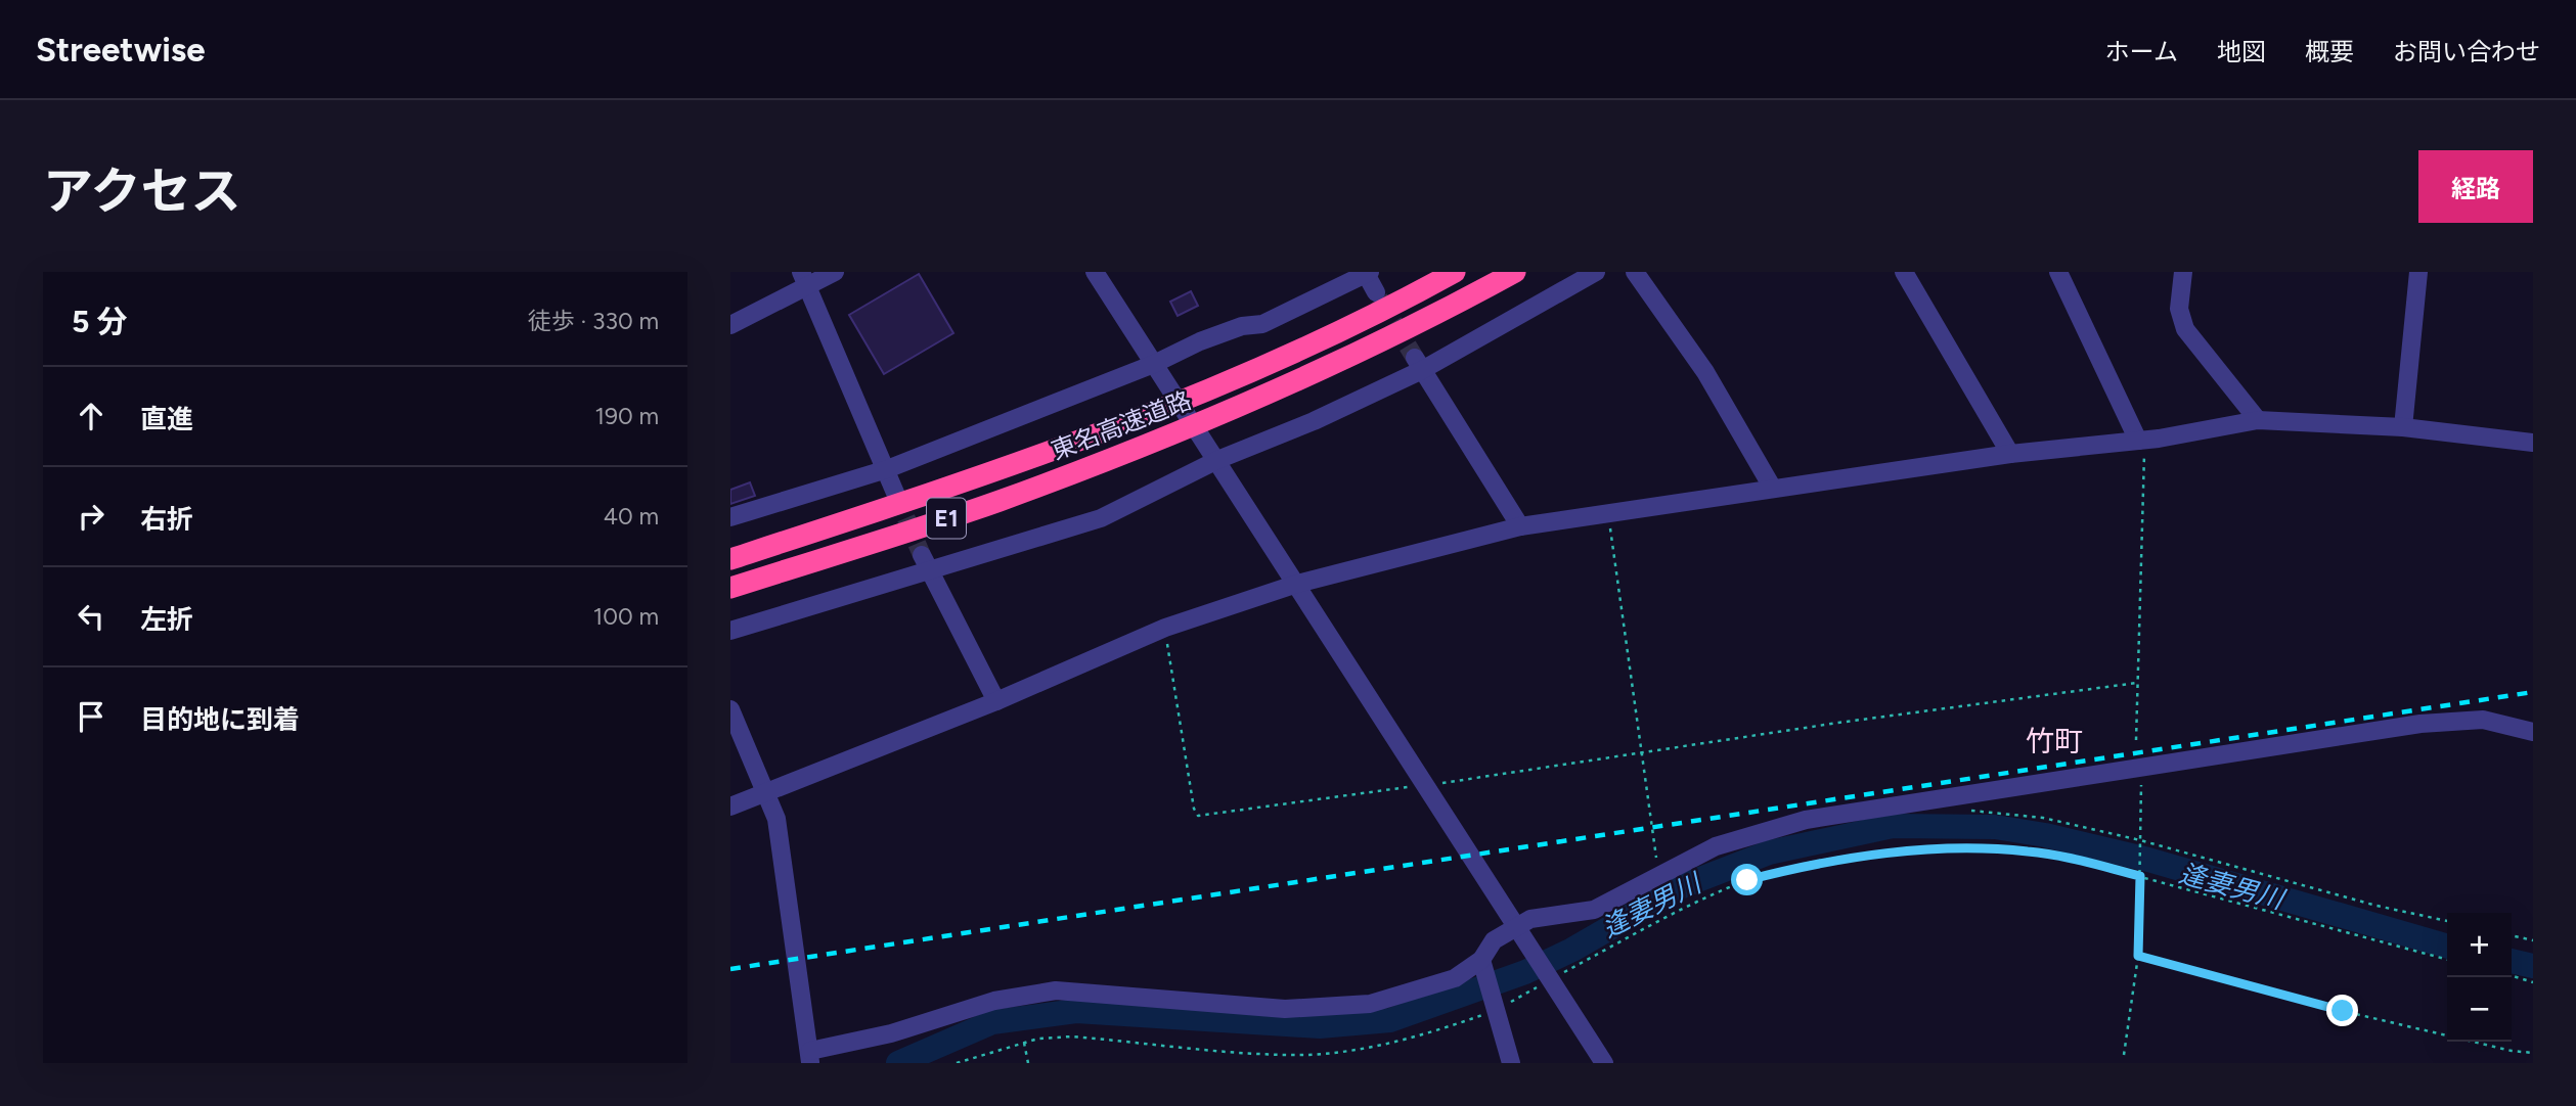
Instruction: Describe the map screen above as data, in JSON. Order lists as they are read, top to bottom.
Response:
{
  "streets": {
    "highway": ["東名高速道路", "E1"]
  },
  "districts": ["竹町"],
  "water": ["逢妻男川"],
  "page": {
    "header": "Streetwise",
    "nav": [
      "ホーム",
      "地図",
      "概要",
      "お問い合わせ"
    ],
    "title": "アクセス",
    "buttons": "経路",
    "heading": ["5 分", "徒歩 · 330 m"],
    "list": [
      ["直進", "190 m"],
      ["右折", "40 m"],
      ["左折", "100 m"],
      "目的地に到着"
    ],
    "map_buttons": ["+", "−"]
  }
}
